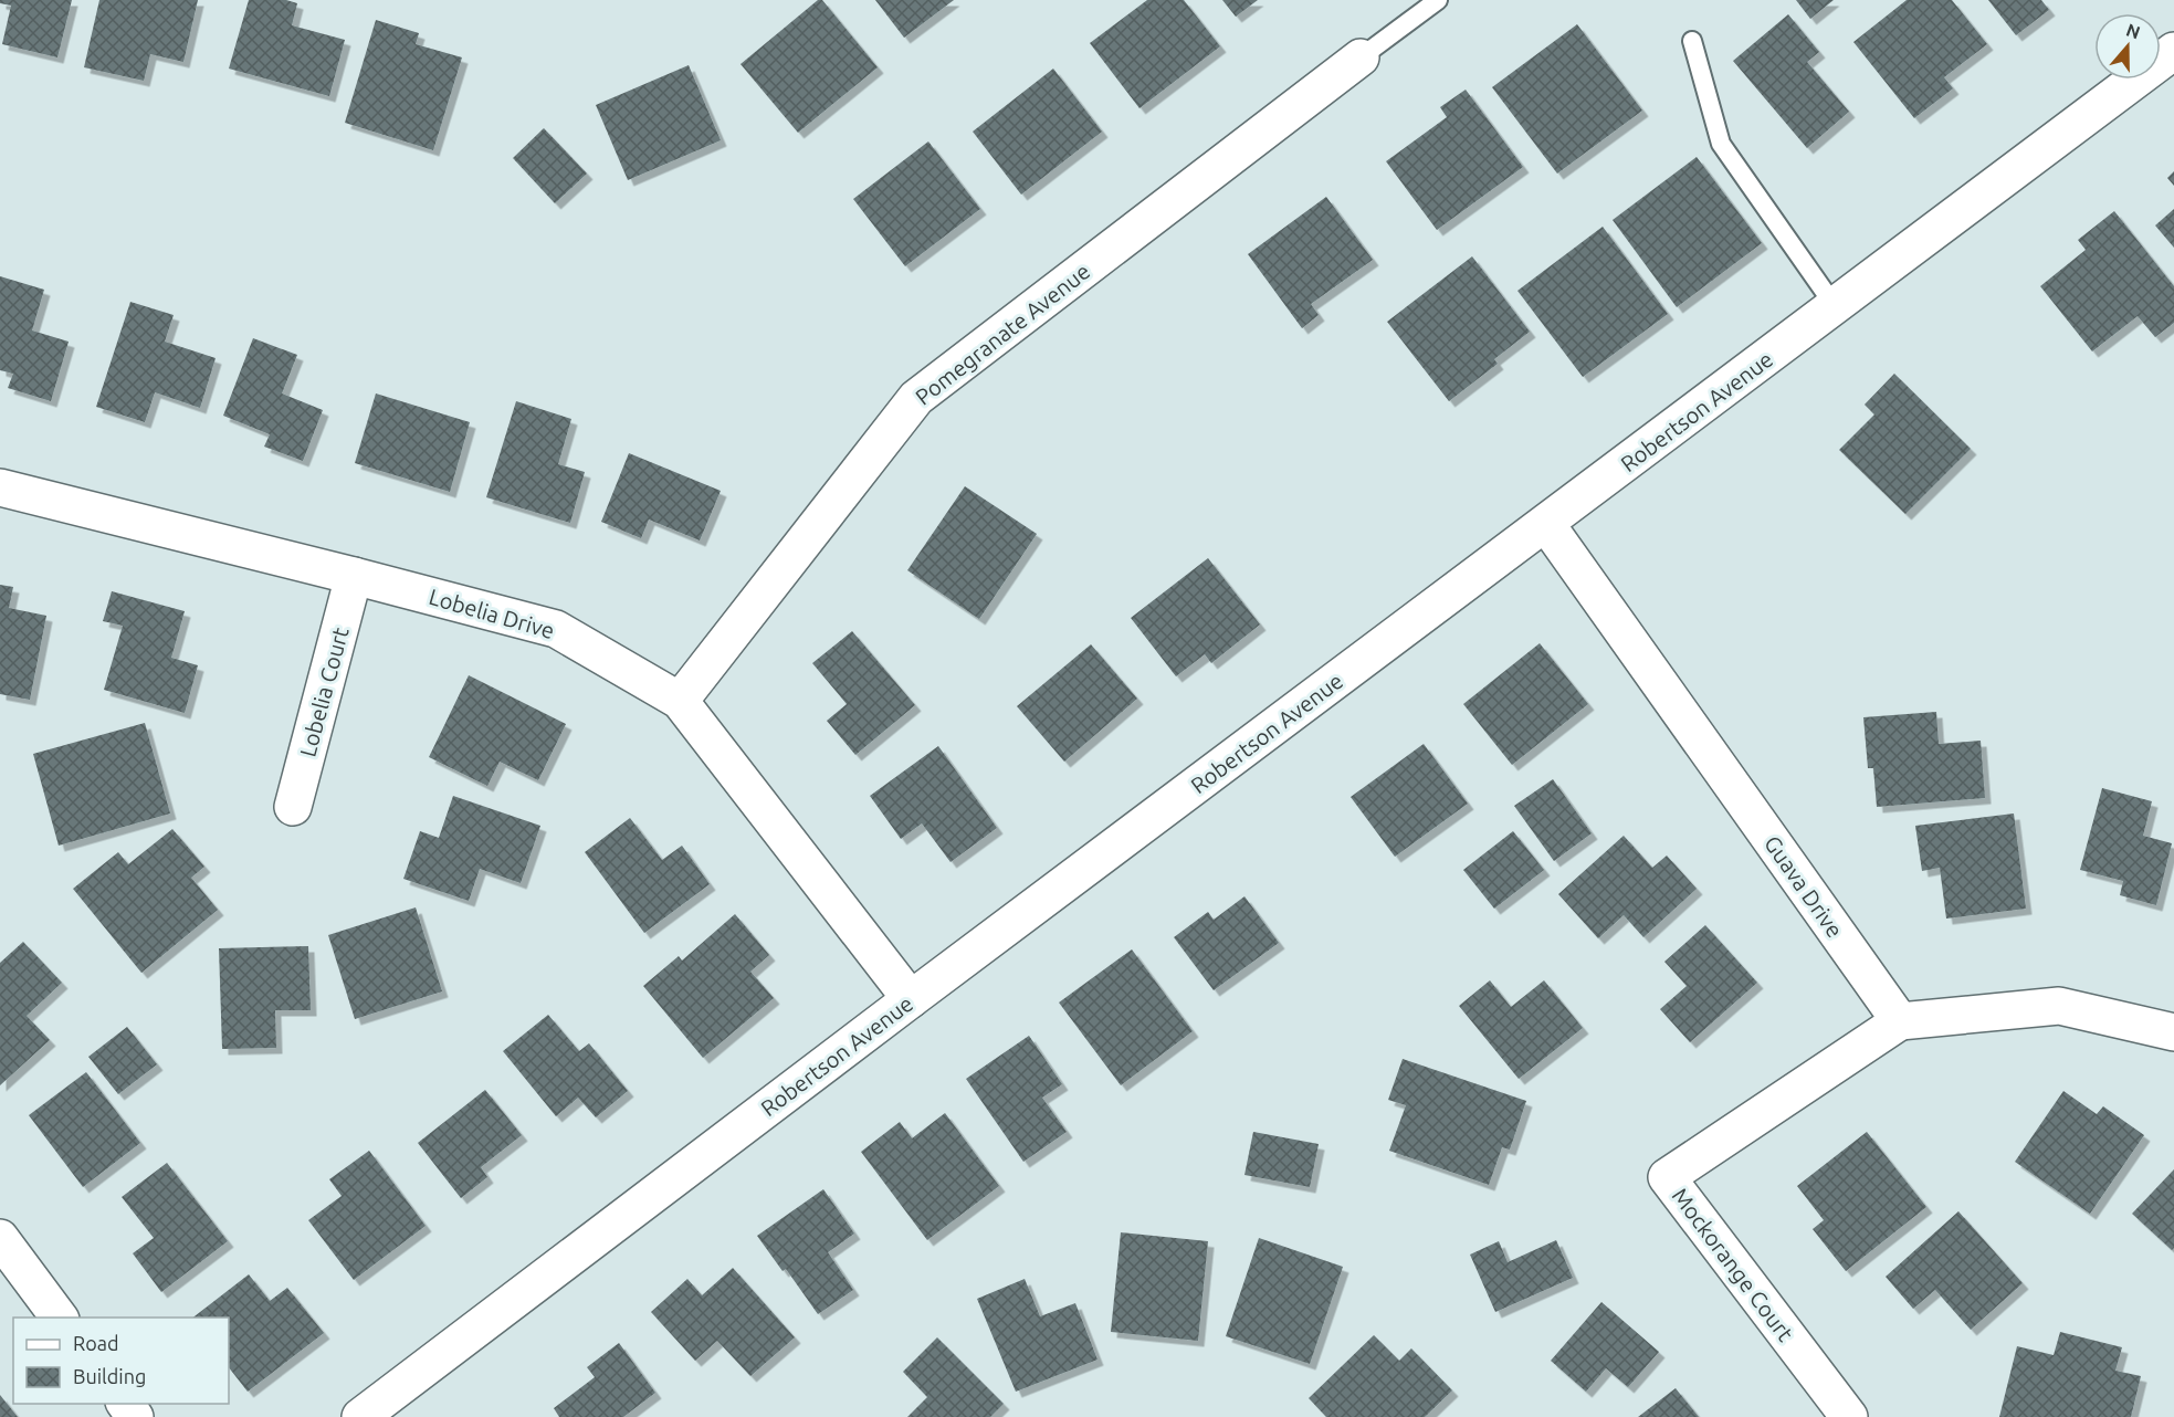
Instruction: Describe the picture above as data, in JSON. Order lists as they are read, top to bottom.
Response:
{
  "streets": {
    "street": [
      "Pomegranate Avenue",
      "Robertson Avenue",
      "Lobelia Drive",
      "Lobelia Court",
      "Guava Drive",
      "Mockorange Court"
    ]
  },
  "crossings": [
    ["Pomegranate Avenue", "Lobelia Drive"],
    ["Robertson Avenue", "Lobelia Drive"],
    ["Robertson Avenue", "Guava Drive"],
    ["Lobelia Drive", "Lobelia Court"],
    ["Guava Drive", "Mockorange Court"]
  ],
  "legend": ["Road", "Building"],
  "north": "top"
}
